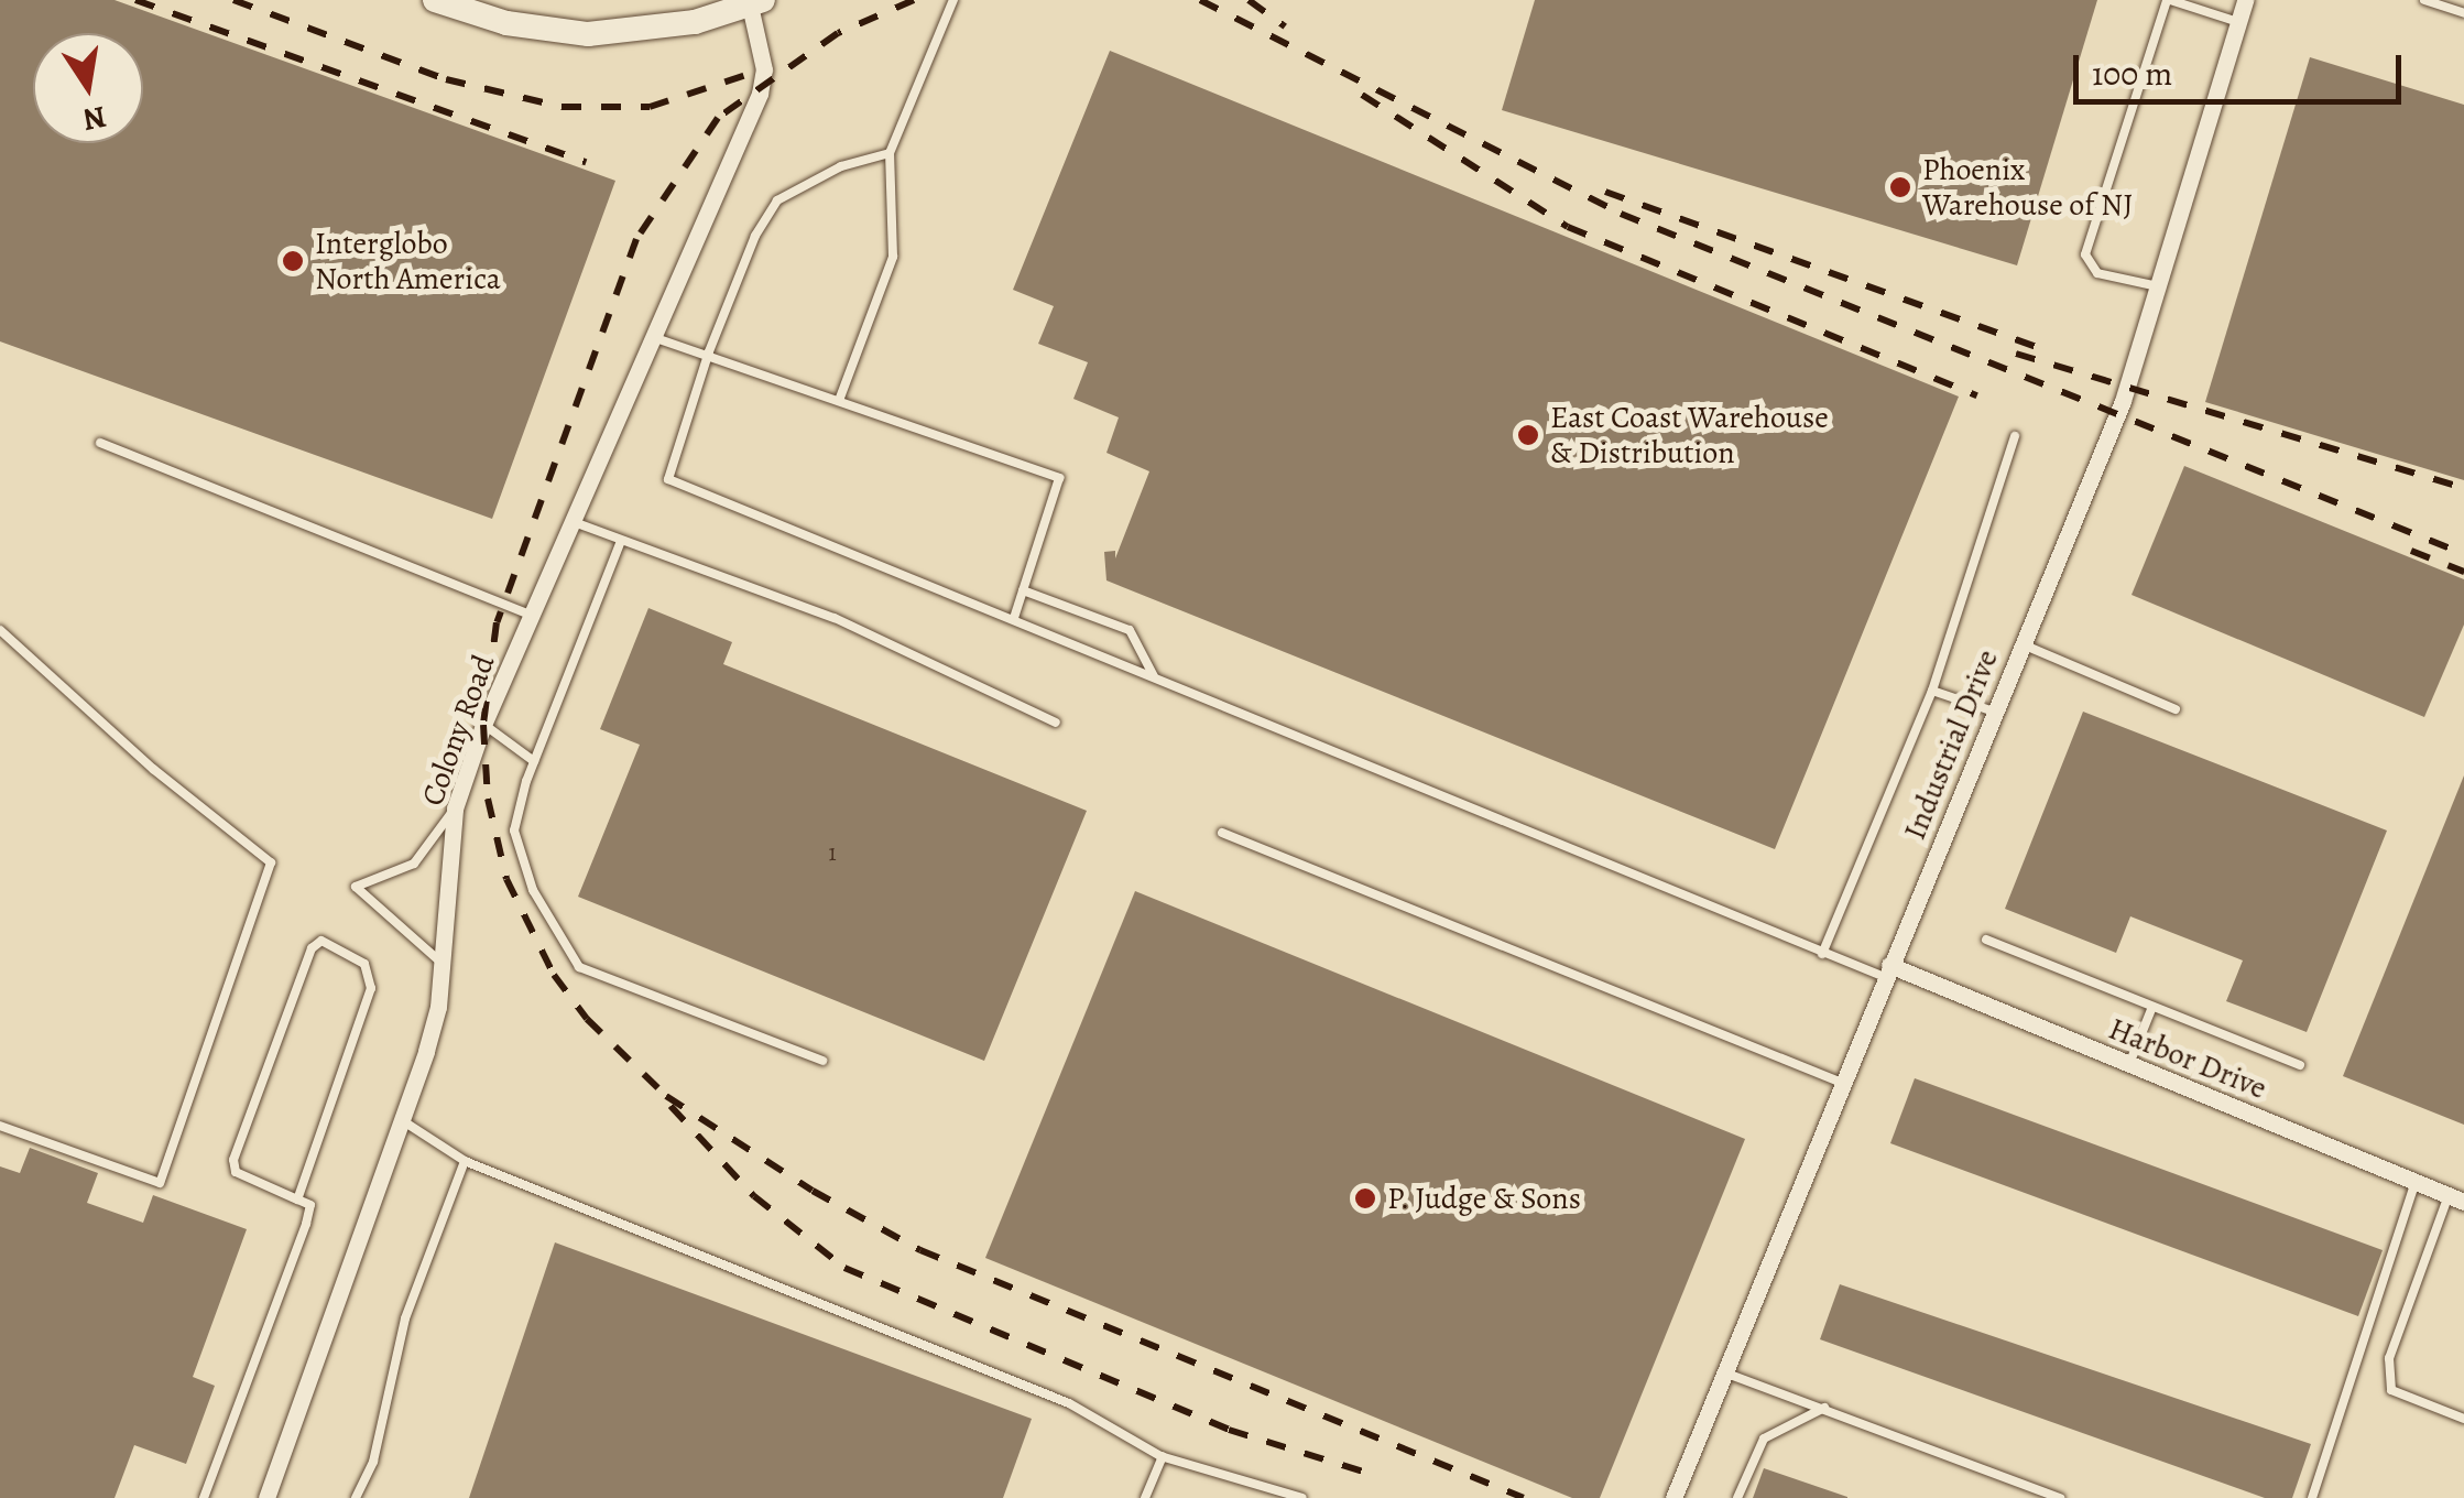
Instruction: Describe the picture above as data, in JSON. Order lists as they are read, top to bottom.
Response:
{
  "streets": {
    "street": ["Colony Road", "Industrial Drive", "Harbor Drive"]
  },
  "crossings": [
    ["Industrial Drive", "Harbor Drive"]
  ],
  "places": [
    "Phoenix Warehouse of NJ",
    "Interglobo North America",
    "East Coast Warehouse & Distribution",
    "P. Judge & Sons"
  ],
  "house_numbers": ["1"],
  "scale_bar": "100 m",
  "north": "bottom"
}
